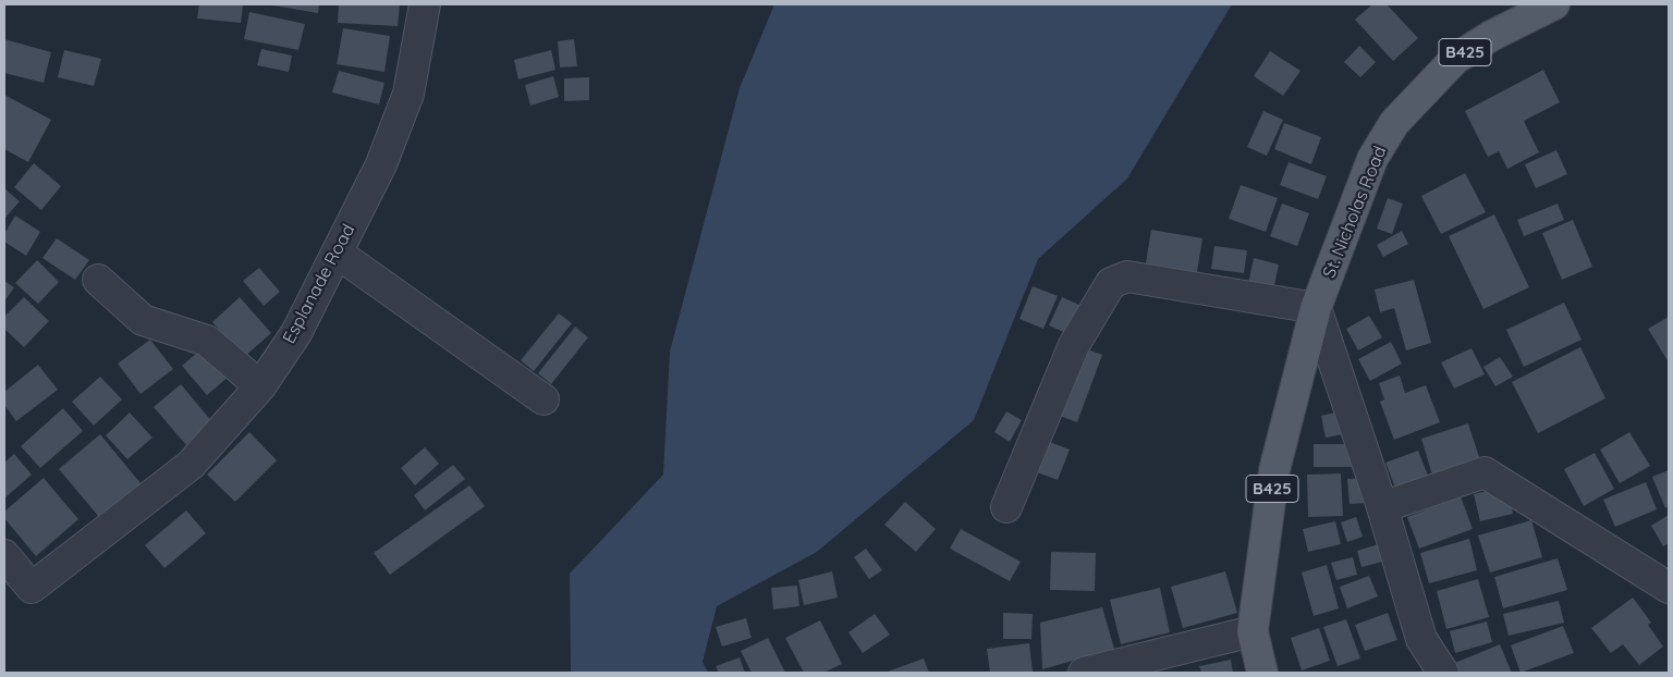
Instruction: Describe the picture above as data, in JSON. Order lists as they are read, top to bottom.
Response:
{
  "streets": {
    "main road": ["B425", "St. Nicholas Road"],
    "street": ["Esplanade Road"]
  },
  "crossings": [
    ["B425", "St. Nicholas Road"]
  ]
}
